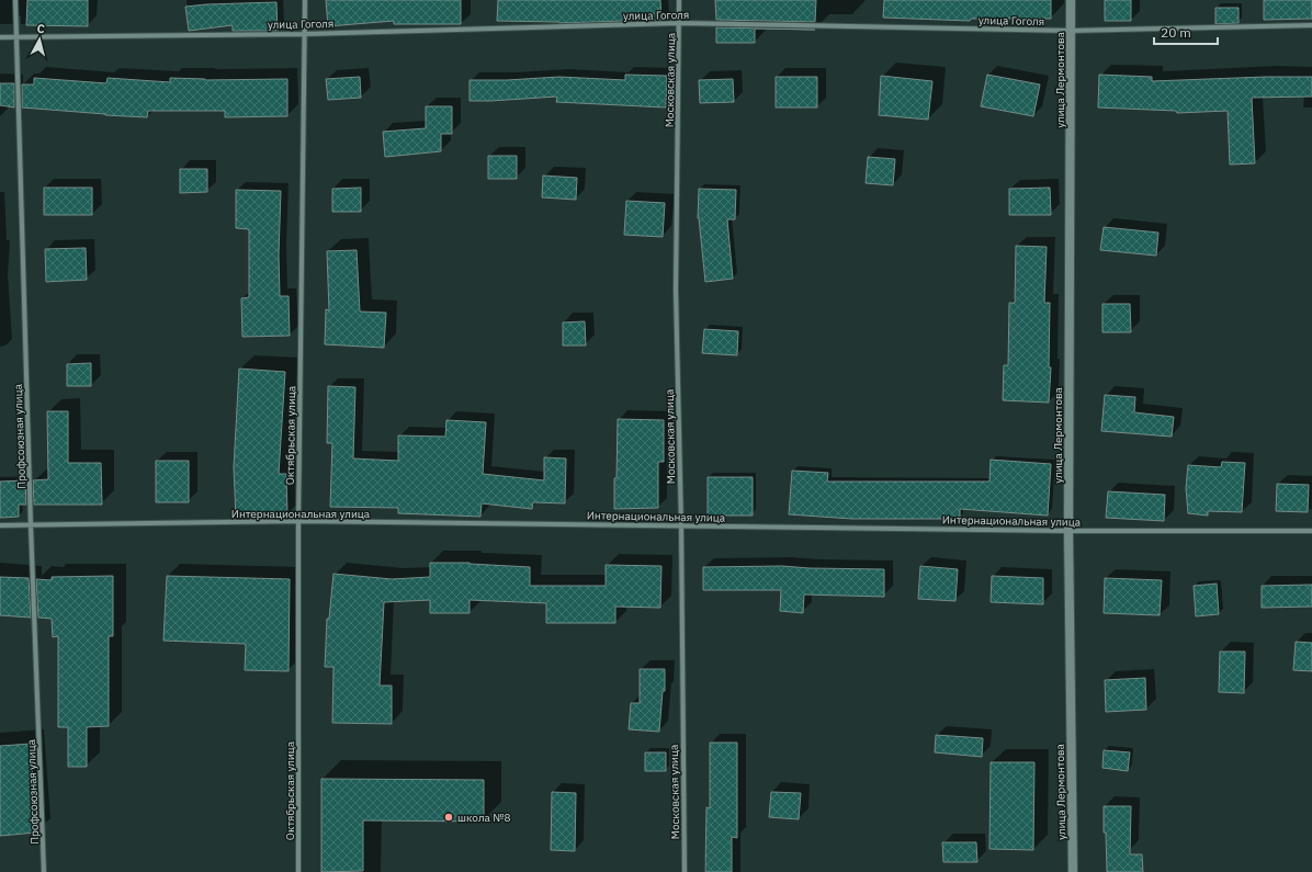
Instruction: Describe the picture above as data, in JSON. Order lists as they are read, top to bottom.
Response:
{
  "streets": {
    "street": [
      "улица Гоголя",
      "Московская улица",
      "улица Лермонтова",
      "Октябрьская улица",
      "Профсоюзная улица",
      "Интернациональная улица"
    ]
  },
  "crossings": [
    ["улица Гоголя", "Московская улица"],
    ["улица Гоголя", "улица Лермонтова"],
    ["улица Гоголя", "Октябрьская улица"],
    ["улица Гоголя", "Профсоюзная улица"],
    ["Московская улица", "Интернациональная улица"],
    ["улица Лермонтова", "Интернациональная улица"],
    ["Октябрьская улица", "Интернациональная улица"],
    ["Профсоюзная улица", "Интернациональная улица"]
  ],
  "places": ["школа №8"],
  "scale_bar": "20 m",
  "north": "top"
}
